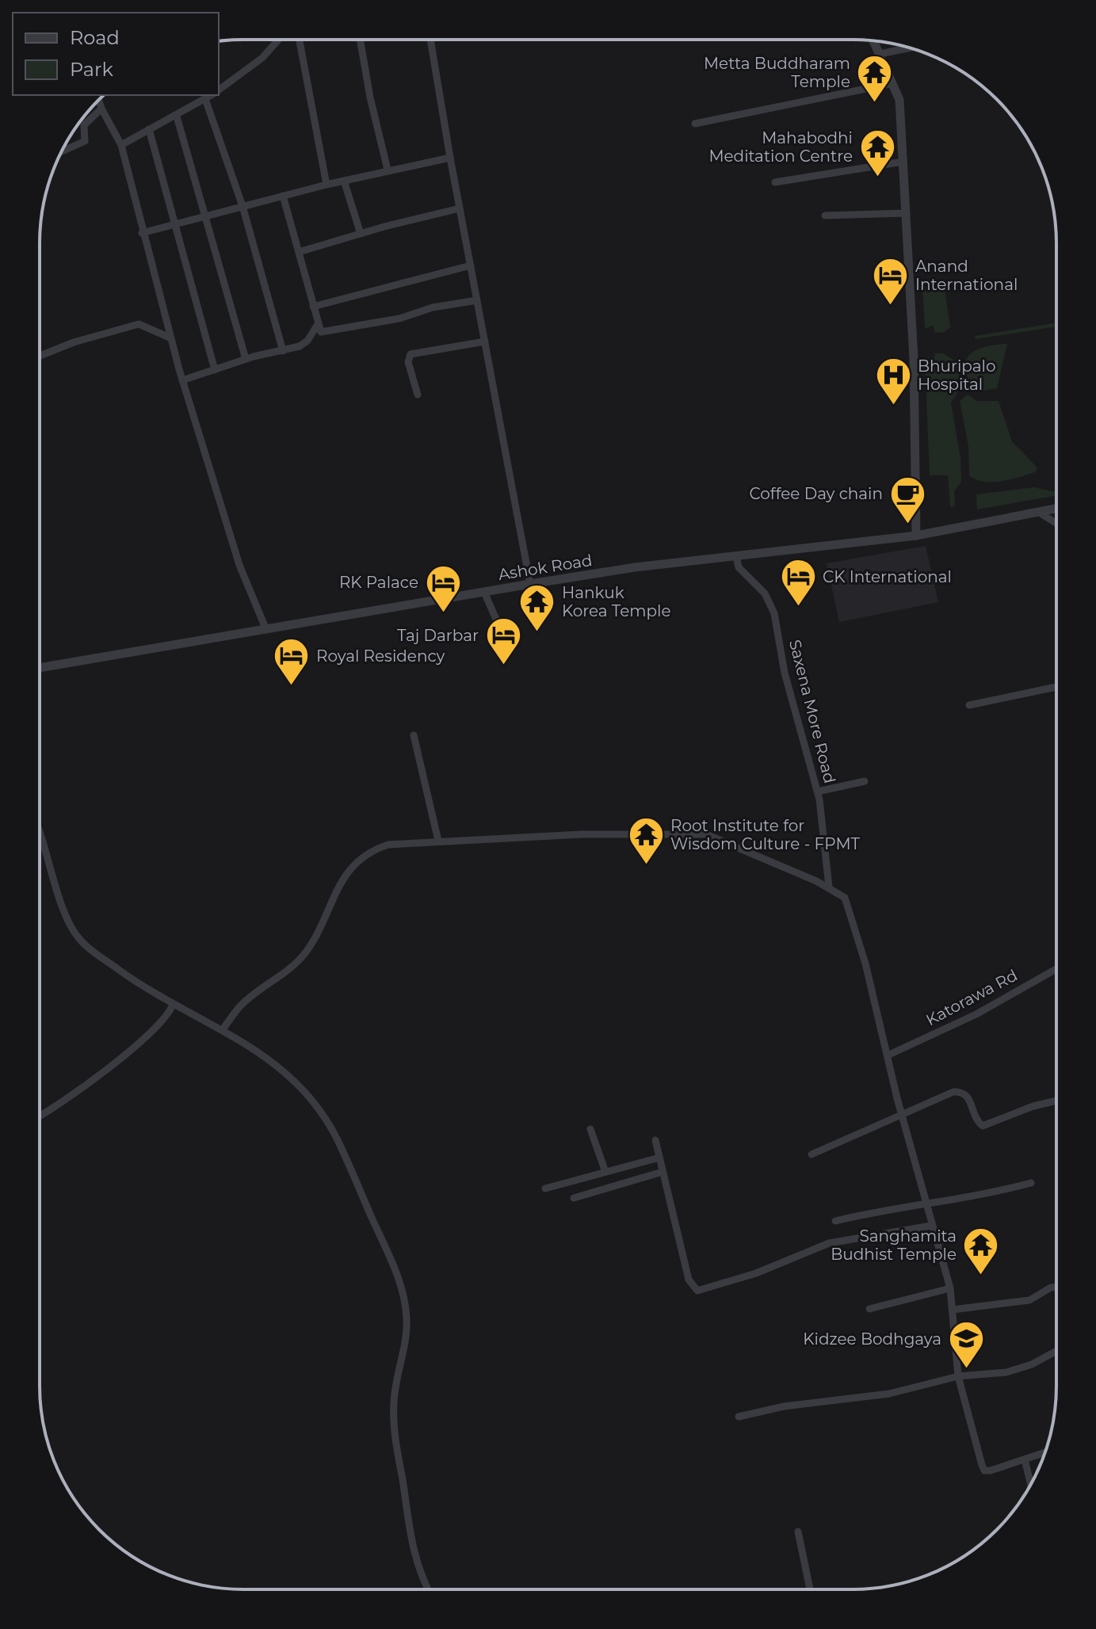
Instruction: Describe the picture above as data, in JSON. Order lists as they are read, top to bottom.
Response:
{
  "streets": {
    "street": ["Ashok Road", "Saxena More Road", "Katorawa Rd"]
  },
  "crossings": [
    ["Ashok Road", "Saxena More Road"]
  ],
  "places": {
    "temple": [
      "Metta Buddharam Temple",
      "Mahabodhi Meditation Centre",
      "Hankuk Korea Temple",
      "Root Institute for Wisdom Culture - FPMT",
      "Sanghamita Budhist Temple"
    ],
    "hotel": [
      "Anand International",
      "CK International",
      "RK Palace",
      "Taj Darbar",
      "Royal Residency"
    ],
    "hospital": ["Bhuripalo Hospital"],
    "cafe": ["Coffee Day chain"],
    "school or university": ["Kidzee Bodhgaya"]
  },
  "legend": ["Road", "Park"]
}
